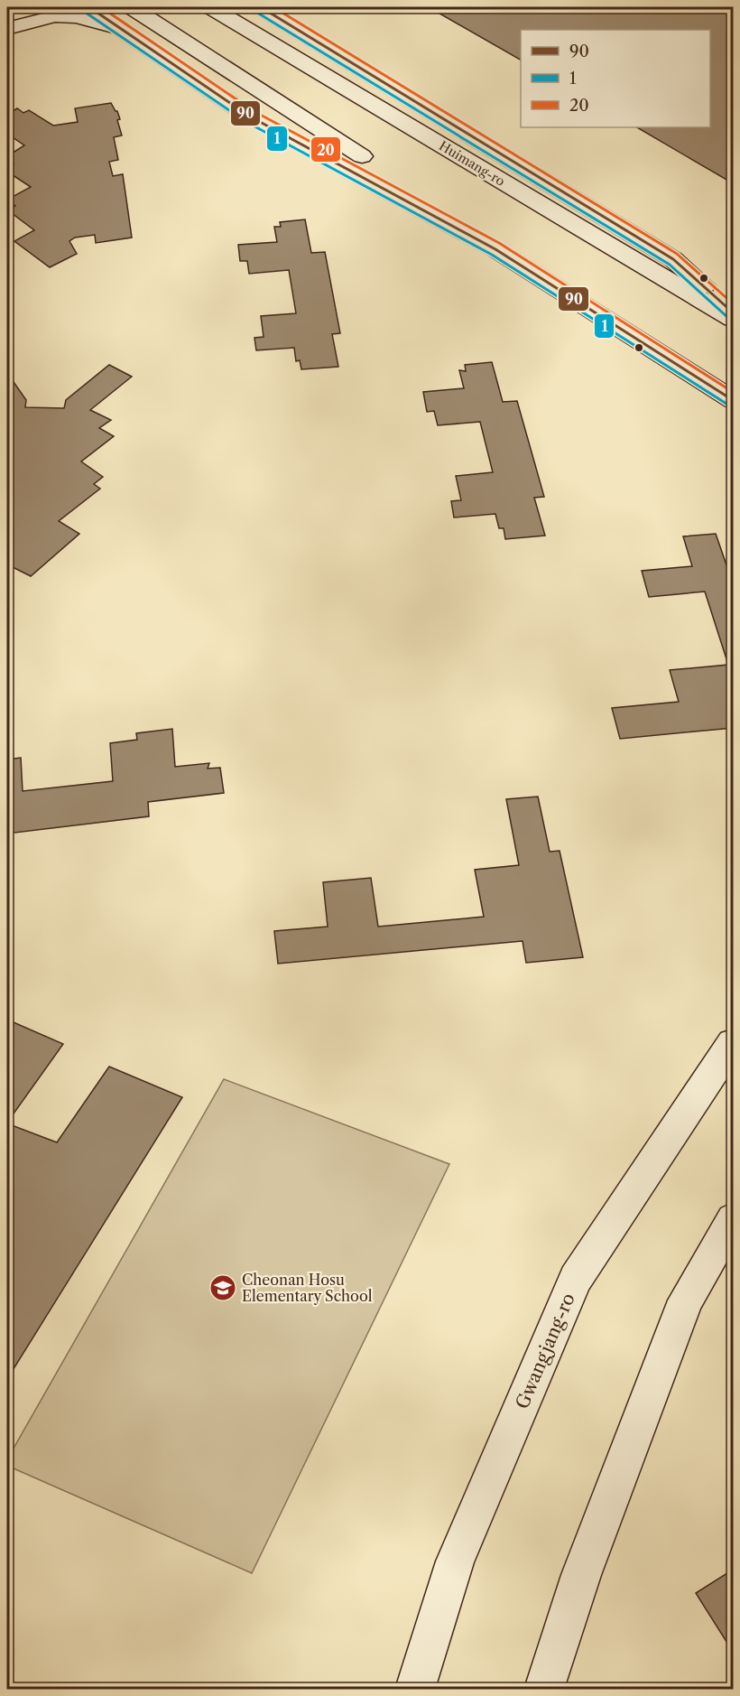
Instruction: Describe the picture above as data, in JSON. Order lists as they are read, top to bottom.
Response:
{
  "streets": {
    "main road": ["Huimang-ro", "Gwangjang-ro"]
  },
  "places": {
    "school or university": ["Cheonan Hosu Elementary School"]
  },
  "lines": ["transit line 90", "transit line 20", "transit line 1"],
  "legend": ["90", "1", "20"]
}
